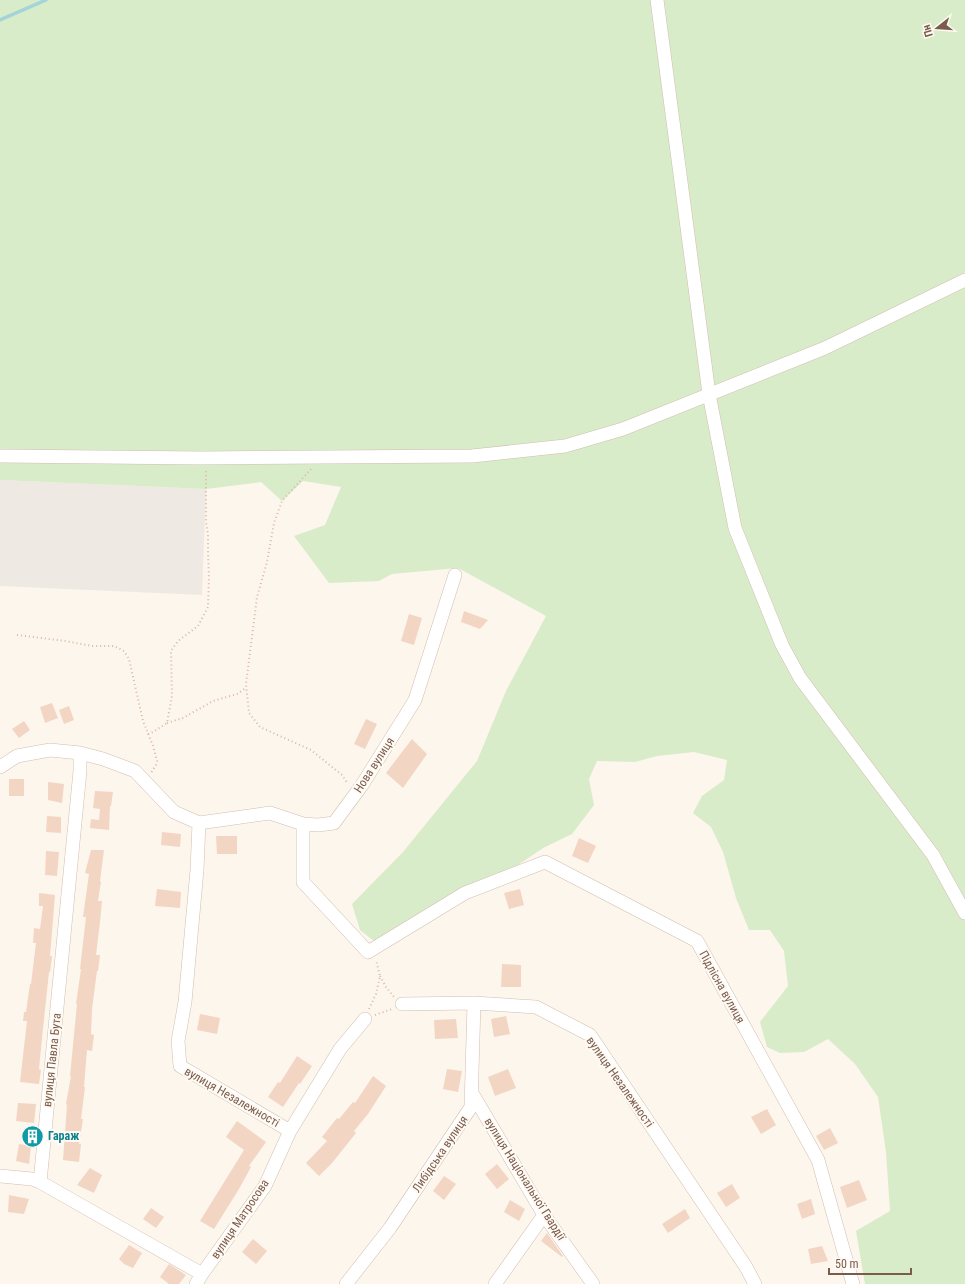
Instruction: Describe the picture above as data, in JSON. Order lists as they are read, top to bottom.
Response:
{
  "streets": {
    "street": [
      "Нова вулиця",
      "Підлісна вулиця",
      "вулиця Павла Бута",
      "вулиця Незалежності",
      "Либідська вулиця",
      "вулиця Національної Гвардії",
      "вулиця Матросова"
    ]
  },
  "crossings": [
    ["Нова вулиця", "вулиця Незалежності"],
    ["вулиця Незалежності", "Либідська вулиця"],
    ["вулиця Незалежності", "вулиця Матросова"],
    ["Либідська вулиця", "вулиця Національної Гвардії"]
  ],
  "places": {
    "building": ["Гараж"]
  },
  "scale_bar": "50 m",
  "north": "left"
}
